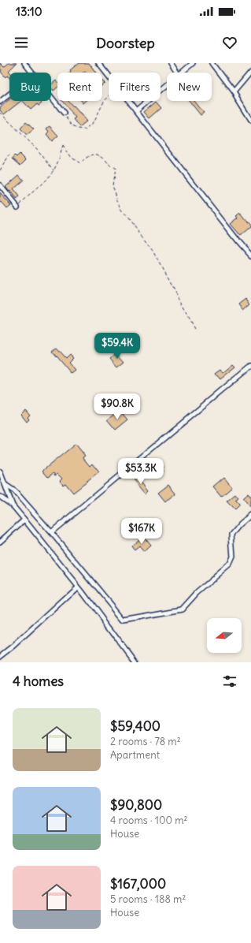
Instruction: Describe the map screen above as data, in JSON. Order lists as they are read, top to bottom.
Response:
{
  "north": "left",
  "page": {
    "status": "13:10",
    "header": "Doorstep",
    "chip": [
      "Buy",
      "Rent",
      "Filters",
      "New"
    ],
    "price": [
      "$59.4K",
      "$90.8K",
      "$53.3K",
      "$167K"
    ],
    "heading": "4 homes",
    "list": [
      {
        "name": "$59,400",
        "note": "2 rooms · 78 m² · Apartment"
      },
      {
        "name": "$90,800",
        "note": "4 rooms · 100 m² · House"
      },
      {
        "name": "$167,000",
        "note": "5 rooms · 188 m² · House"
      }
    ]
  }
}
